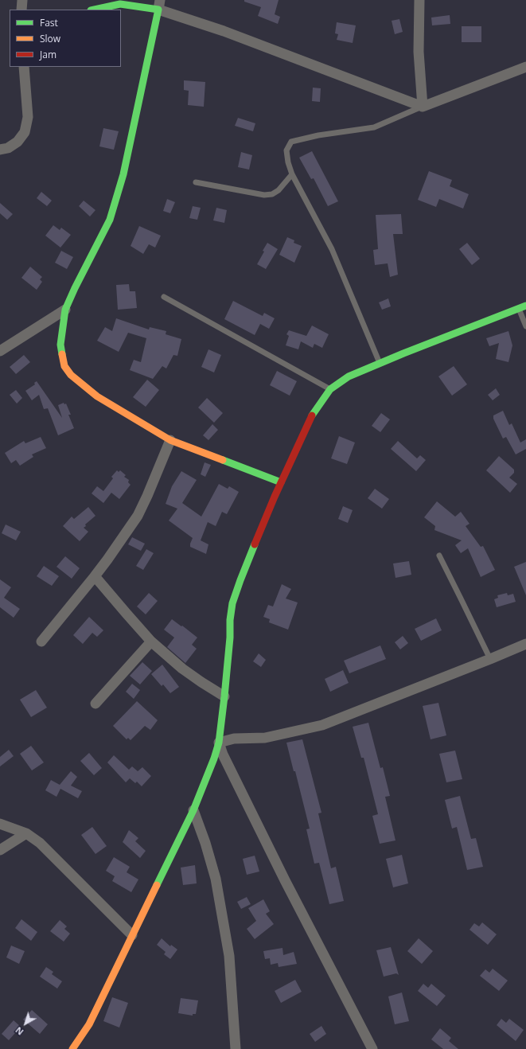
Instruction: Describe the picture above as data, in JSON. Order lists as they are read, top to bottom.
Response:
{
  "legend": ["Fast", "Slow", "Jam"],
  "north": "bottom left"
}
